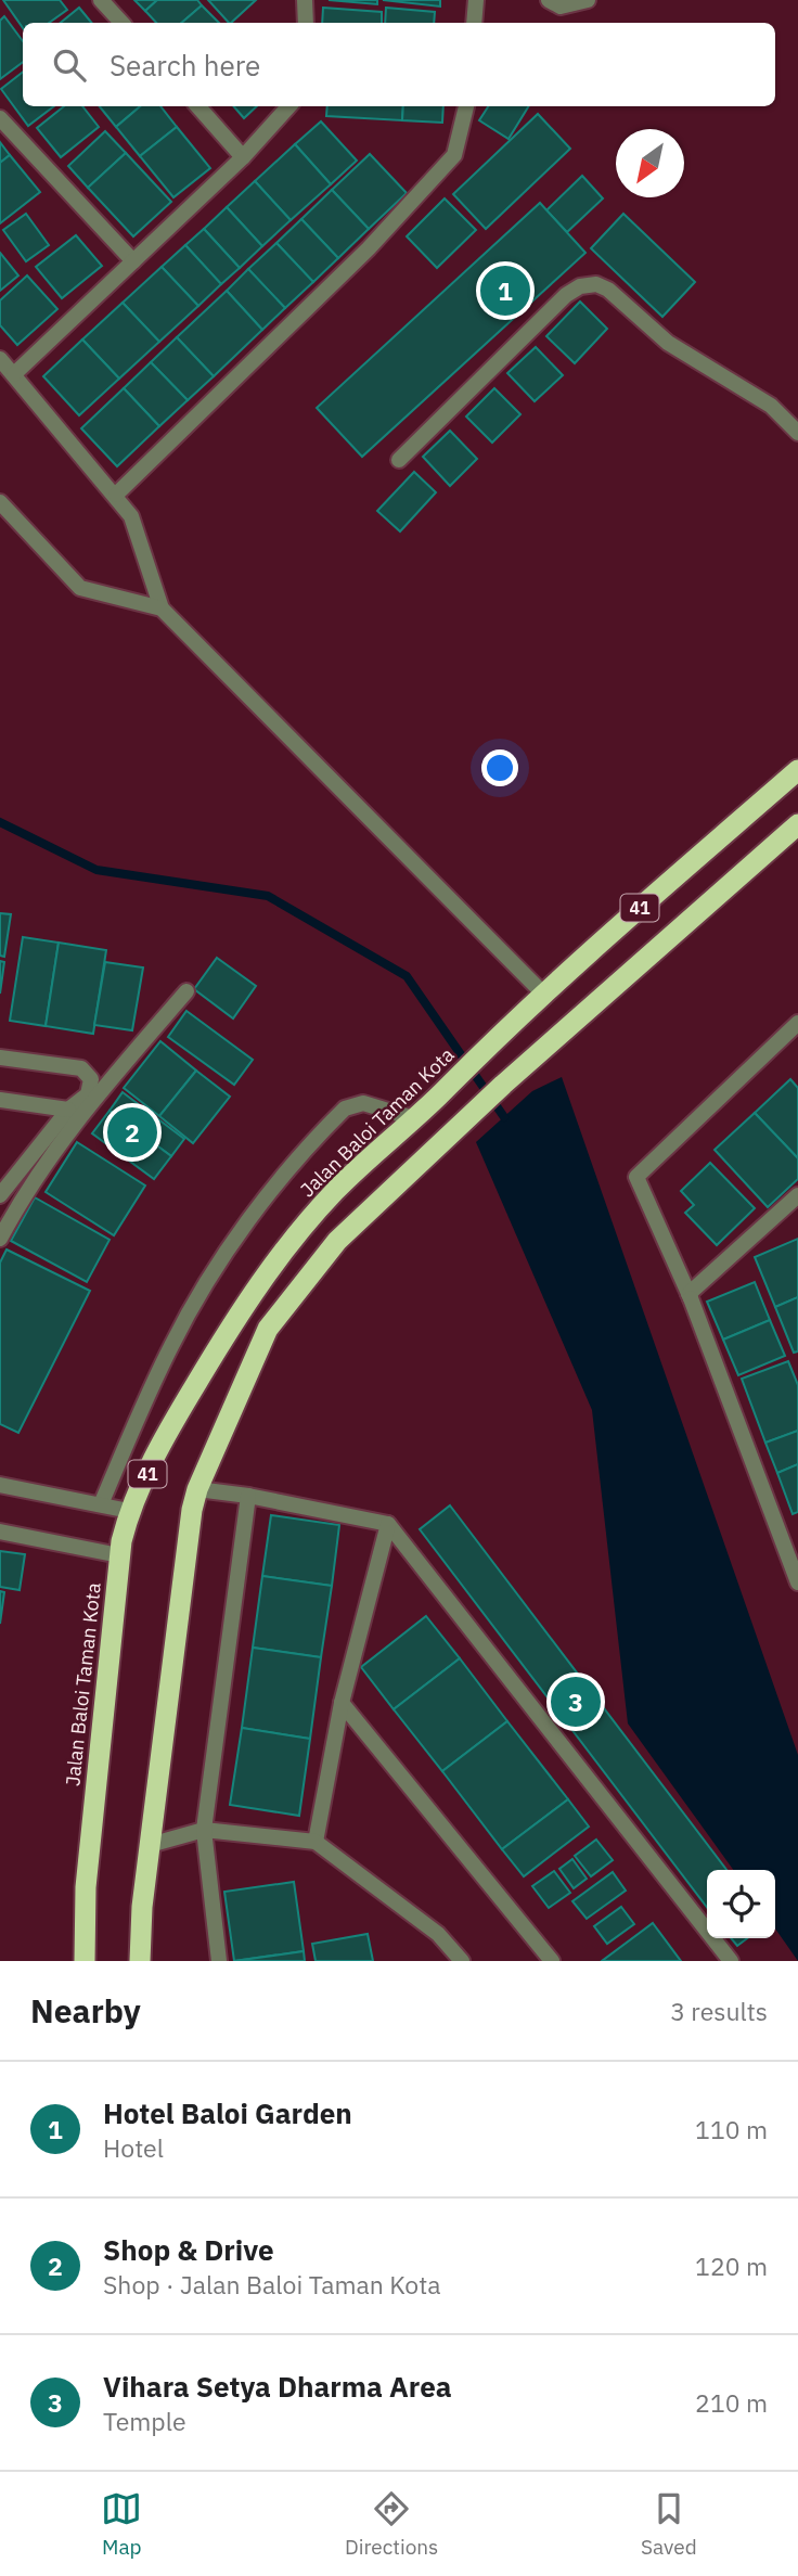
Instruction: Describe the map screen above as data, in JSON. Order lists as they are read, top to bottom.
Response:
{
  "streets": {
    "highway": ["41", "Jalan Baloi Taman Kota"]
  },
  "north": "bottom left",
  "page": {
    "search": "Search here",
    "pins": ["1", "2", "3"],
    "heading": ["Nearby", "3 results"],
    "list": [
      {
        "mark": "1",
        "name": "Hotel Baloi Garden",
        "note": "Hotel",
        "value": "110 m"
      },
      {
        "mark": "2",
        "name": "Shop & Drive",
        "note": "Shop · Jalan Baloi Taman Kota",
        "value": "120 m"
      },
      {
        "mark": "3",
        "name": "Vihara Setya Dharma Area",
        "note": "Temple",
        "value": "210 m"
      }
    ],
    "nav": ["Map", "Directions", "Saved"]
  }
}
